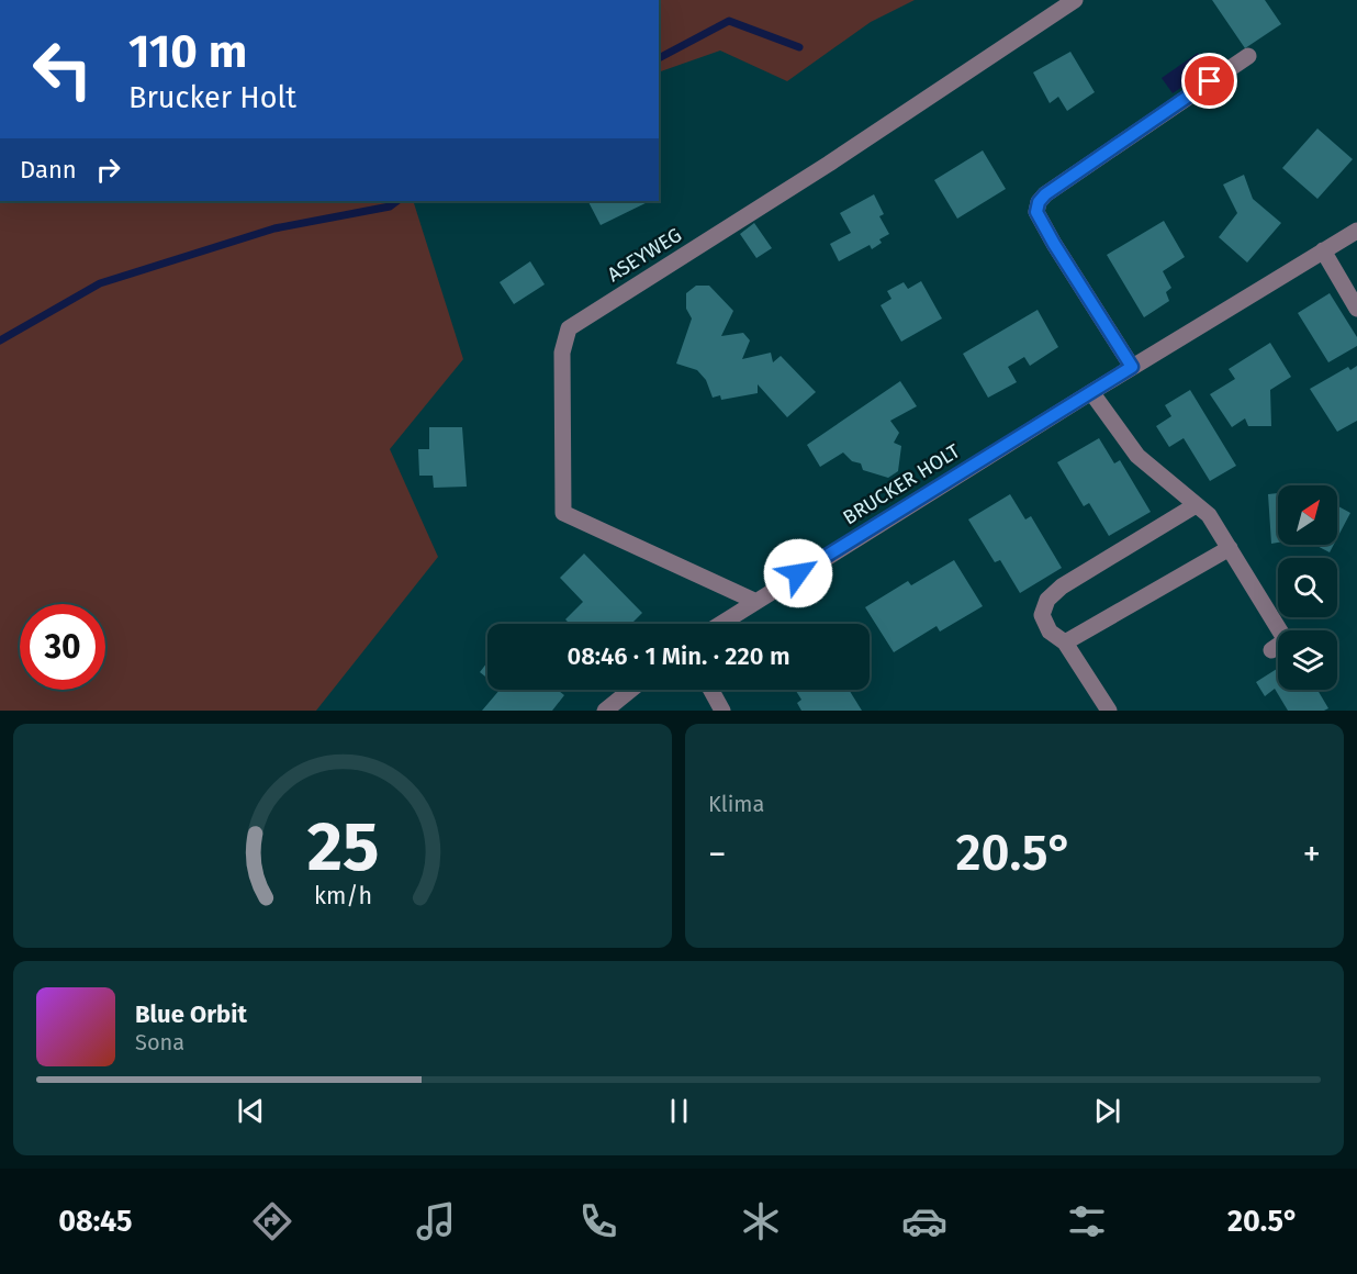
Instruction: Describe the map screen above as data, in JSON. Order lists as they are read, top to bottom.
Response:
{
  "streets": {
    "street": ["ASEYWEG", "BRUCKER HOLT"]
  },
  "crossings": [
    ["ASEYWEG", "BRUCKER HOLT"]
  ],
  "north": "top right",
  "page": {
    "turn": ["110 m", "Brucker Holt"],
    "then": "Dann",
    "limit": "30",
    "trip": "08:46 · 1 Min. · 220 m",
    "tile": "Klima",
    "heat": ["−", "20.5°", "+"],
    "song": ["Blue Orbit", "Sona"],
    "tabs": ["08:45", "20.5°"],
    "gauge": ["25", "km/h"]
  }
}
